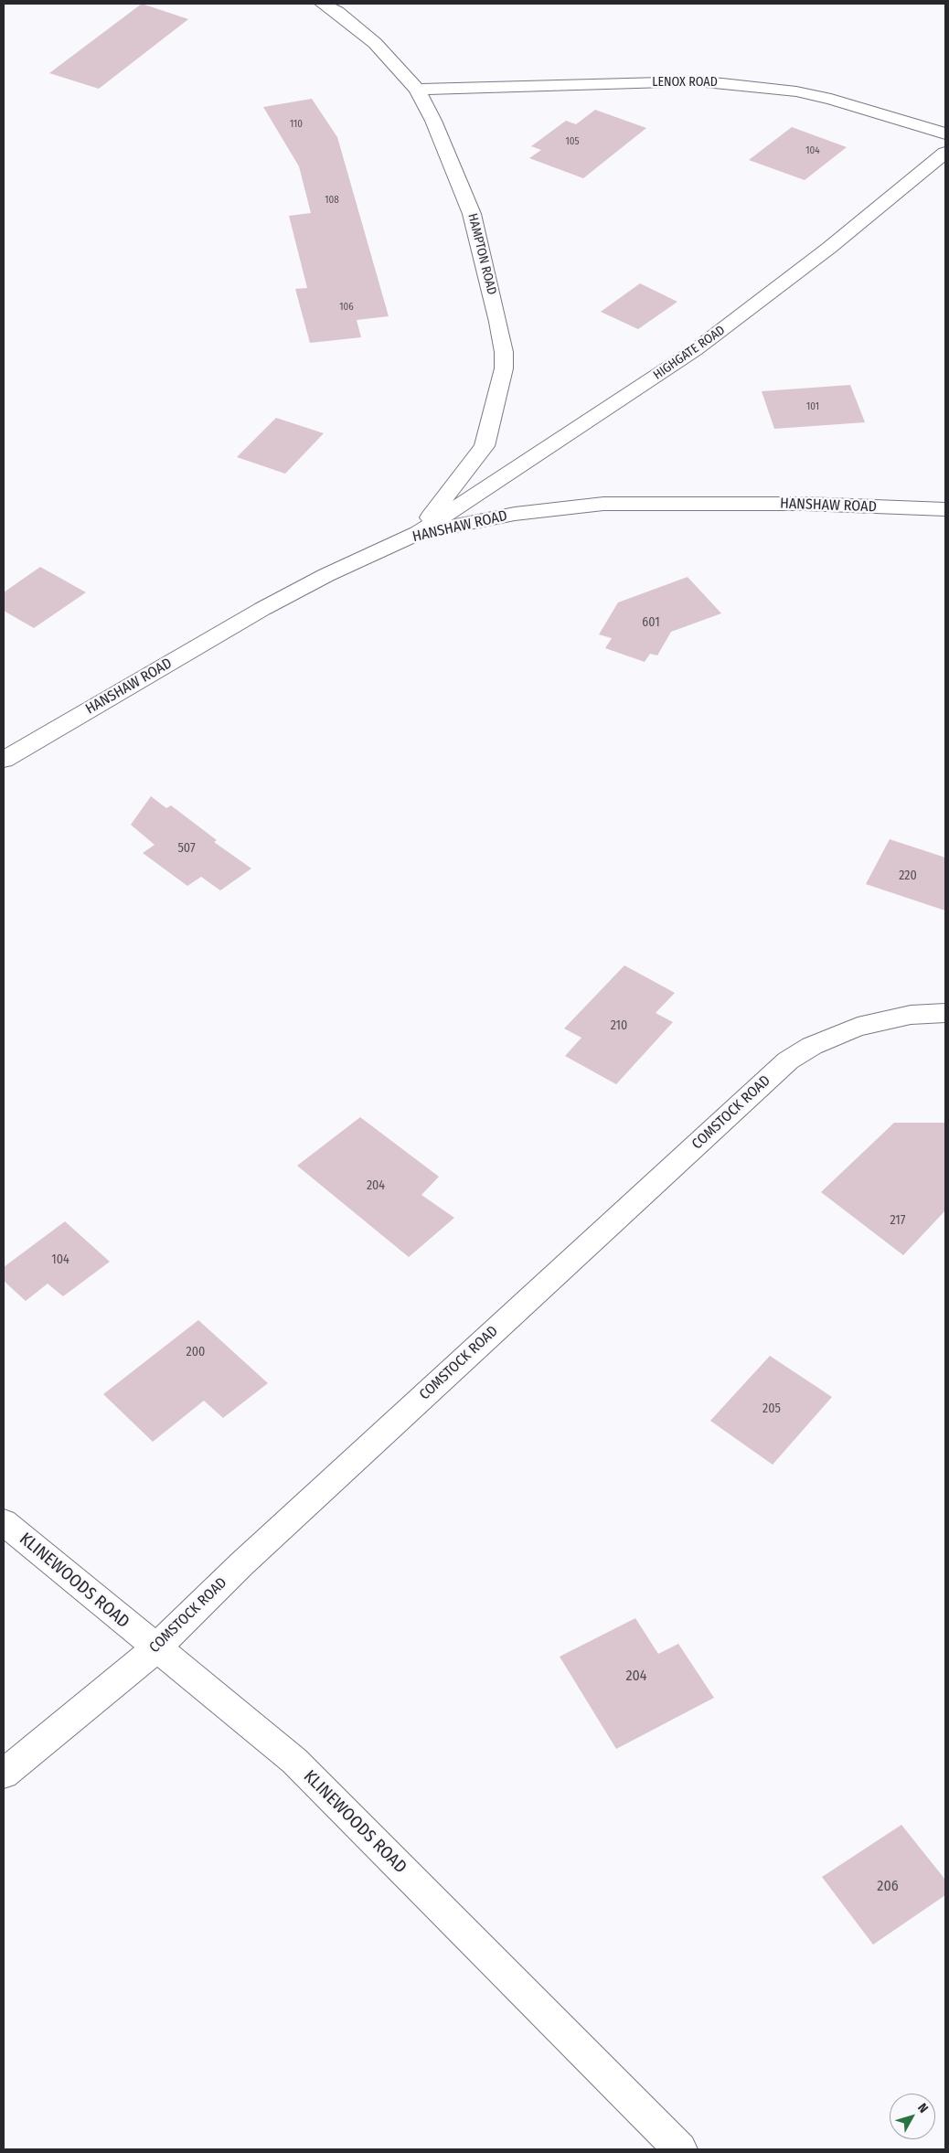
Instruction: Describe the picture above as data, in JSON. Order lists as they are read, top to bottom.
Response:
{
  "streets": {
    "street": [
      "LENOX ROAD",
      "HAMPTON ROAD",
      "HIGHGATE ROAD",
      "HANSHAW ROAD",
      "COMSTOCK ROAD",
      "KLINEWOODS ROAD"
    ]
  },
  "crossings": [
    ["LENOX ROAD", "HAMPTON ROAD"],
    ["HAMPTON ROAD", "HIGHGATE ROAD"],
    ["HAMPTON ROAD", "HANSHAW ROAD"],
    ["HIGHGATE ROAD", "HANSHAW ROAD"],
    ["COMSTOCK ROAD", "KLINEWOODS ROAD"]
  ],
  "house_numbers": [
    "110",
    "105",
    "104",
    "108",
    "106",
    "101",
    "601",
    "507",
    "220",
    "210",
    "204",
    "217",
    "104",
    "200",
    "205",
    "204",
    "206"
  ],
  "north": "top right"
}
